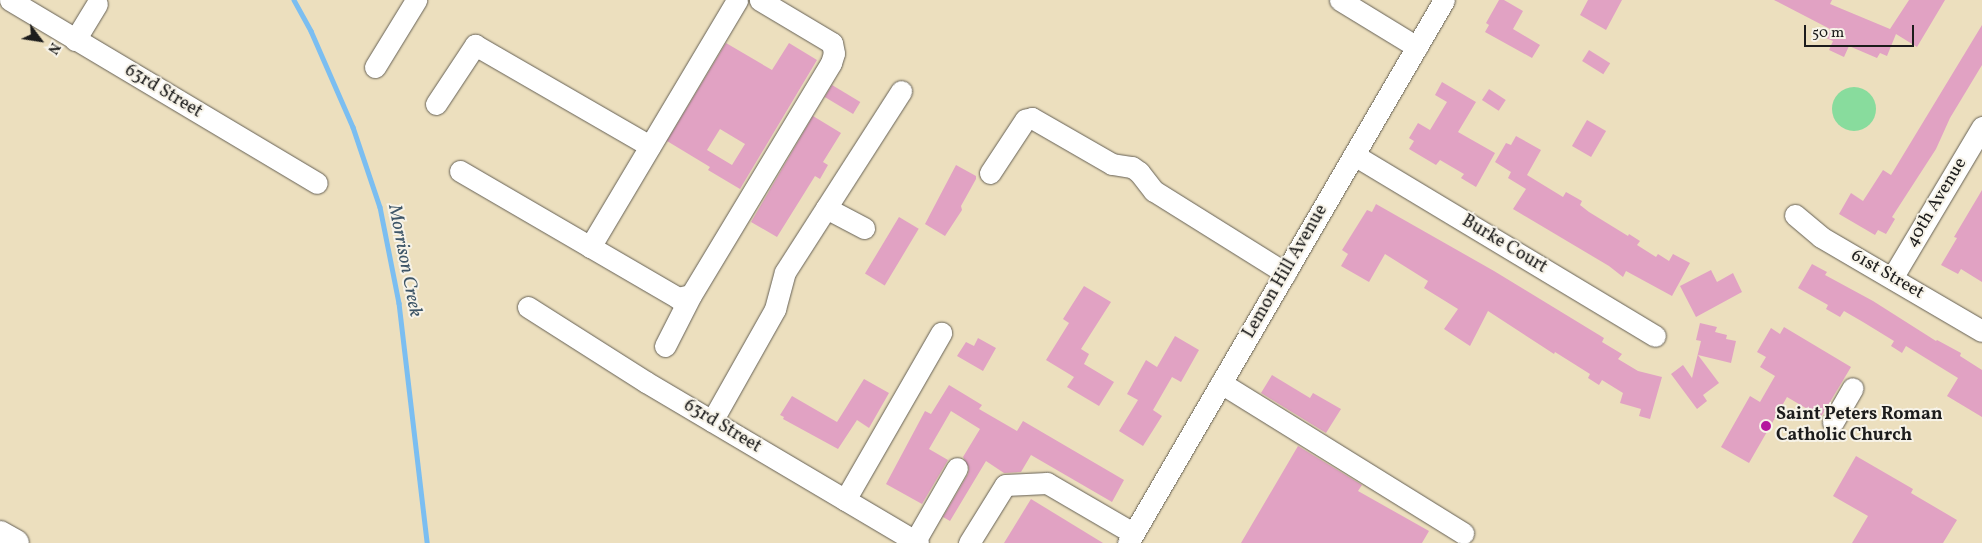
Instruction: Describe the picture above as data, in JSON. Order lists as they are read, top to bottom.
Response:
{
  "streets": {
    "street": [
      "63rd Street",
      "40th Avenue",
      "Burke Court",
      "Lemon Hill Avenue",
      "61st Street"
    ]
  },
  "crossings": [
    ["40th Avenue", "61st Street"],
    ["Burke Court", "Lemon Hill Avenue"]
  ],
  "water": ["Morrison Creek"],
  "places": ["Saint Peters Roman Catholic Church"],
  "scale_bar": "50 m",
  "north": "bottom right"
}
